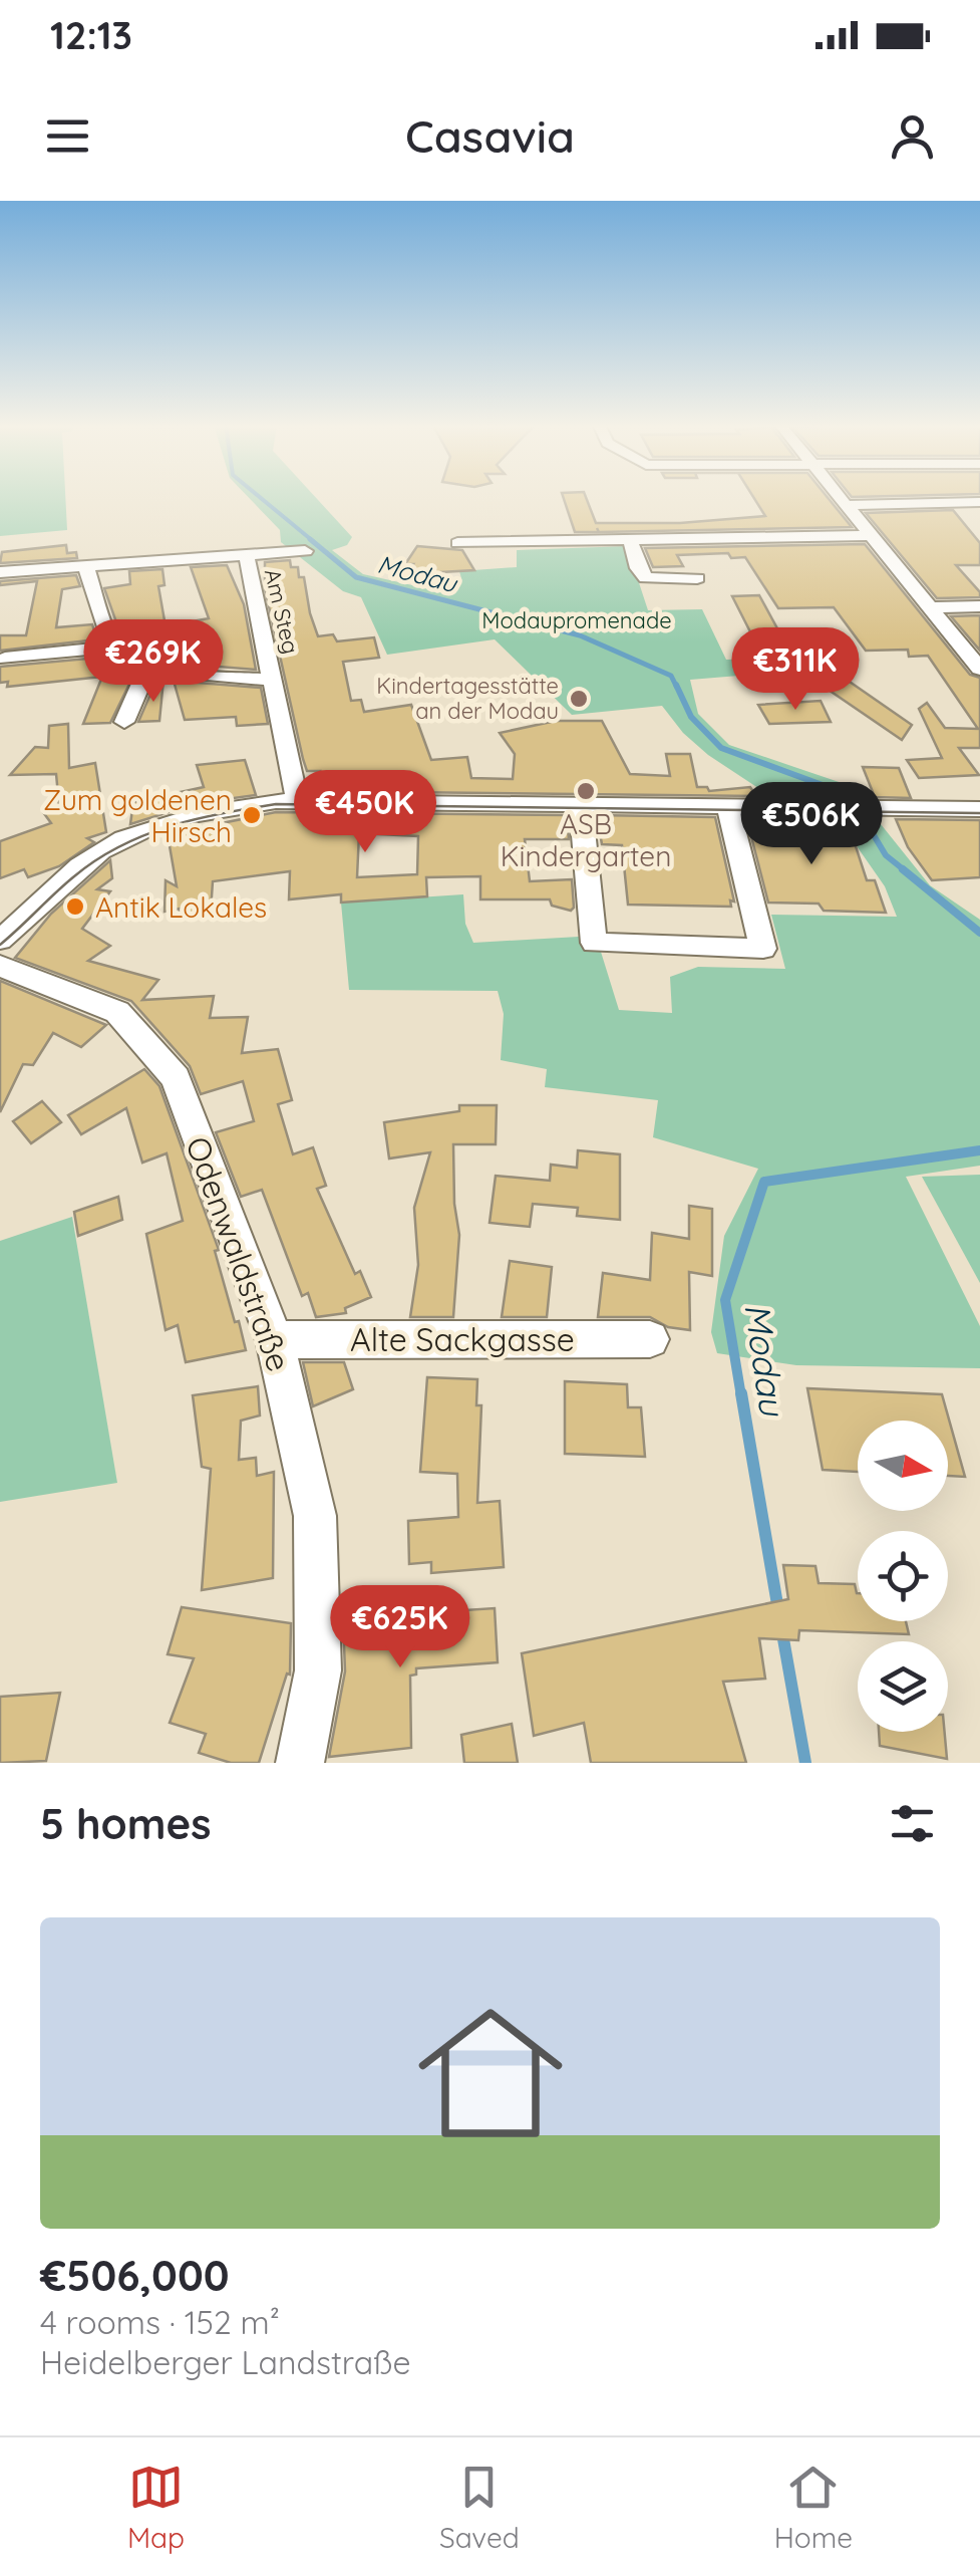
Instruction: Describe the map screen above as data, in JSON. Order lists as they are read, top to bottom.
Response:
{
  "streets": {
    "street": ["Am Steg", "Odenwaldstraße", "Alte Sackgasse"]
  },
  "crossings": [
    ["Odenwaldstraße", "Alte Sackgasse"]
  ],
  "water": ["Modau"],
  "parks": ["Modaupromenade"],
  "places": [
    "Kindertagesstätte an der Modau",
    "ASB Kindergarten",
    "Zum goldenen Hirsch",
    "Antik Lokales"
  ],
  "north": "right",
  "page": {
    "status": "12:13",
    "header": "Casavia",
    "price": [
      "€269K",
      "€311K",
      "€450K",
      "€506K",
      "€625K"
    ],
    "heading": "5 homes",
    "list": [
      {
        "name": "€506,000",
        "note": "4 rooms · 152 m² · Heidelberger Landstraße"
      }
    ],
    "tabs": ["Map", "Saved", "Home"]
  }
}
